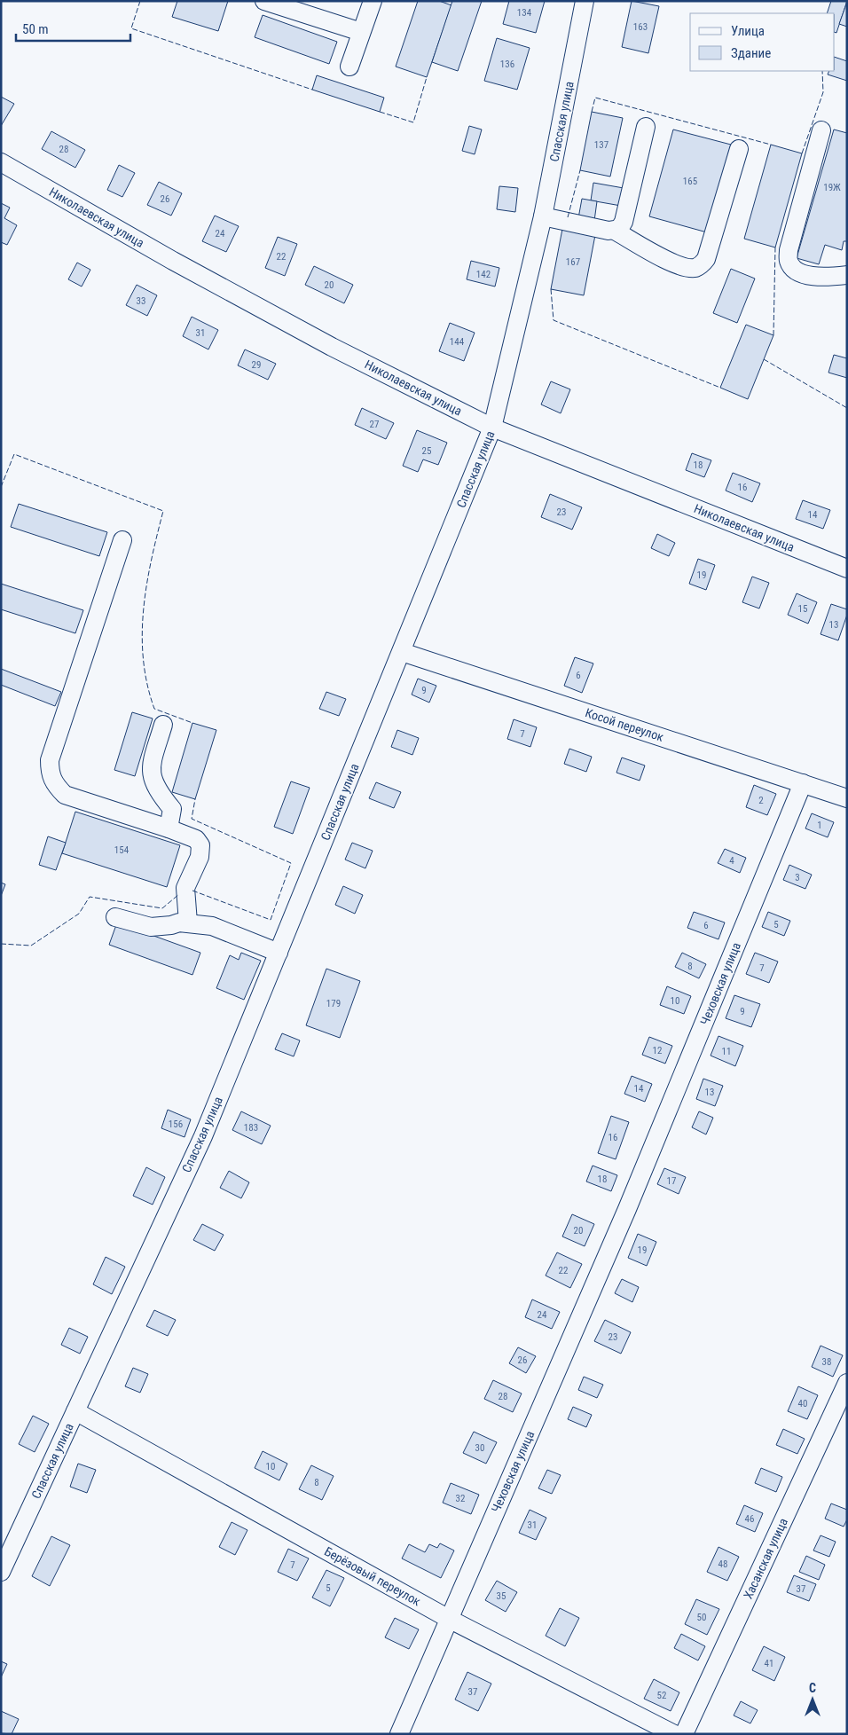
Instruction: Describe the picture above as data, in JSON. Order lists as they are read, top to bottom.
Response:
{
  "streets": {
    "street": [
      "Спасская улица",
      "Николаевская улица",
      "Косой переулок",
      "Чеховская улица",
      "Хасанская улица",
      "Берёзовый переулок"
    ]
  },
  "crossings": [
    ["Спасская улица", "Николаевская улица"],
    ["Спасская улица", "Косой переулок"],
    ["Спасская улица", "Берёзовый переулок"],
    ["Косой переулок", "Чеховская улица"],
    ["Чеховская улица", "Берёзовый переулок"]
  ],
  "house_numbers": [
    "134",
    "163",
    "136",
    "137",
    "28",
    "165",
    "19Ж",
    "26",
    "24",
    "22",
    "167",
    "142",
    "20",
    "33",
    "31",
    "144",
    "29",
    "27",
    "25",
    "18",
    "16",
    "23",
    "14",
    "19",
    "15",
    "13",
    "6",
    "9",
    "7",
    "2",
    "1",
    "154",
    "4",
    "3",
    "5",
    "6",
    "8",
    "7",
    "10",
    "179",
    "9",
    "12",
    "11",
    "14",
    "13",
    "156",
    "183",
    "16",
    "18",
    "17",
    "20",
    "19",
    "22",
    "24",
    "23",
    "26",
    "38",
    "28",
    "40",
    "30",
    "10",
    "8",
    "32",
    "46",
    "31",
    "48",
    "7",
    "5",
    "37",
    "35",
    "50",
    "41",
    "37",
    "52"
  ],
  "legend": ["Улица", "Здание"],
  "scale_bar": "50 m",
  "north": "top"
}
